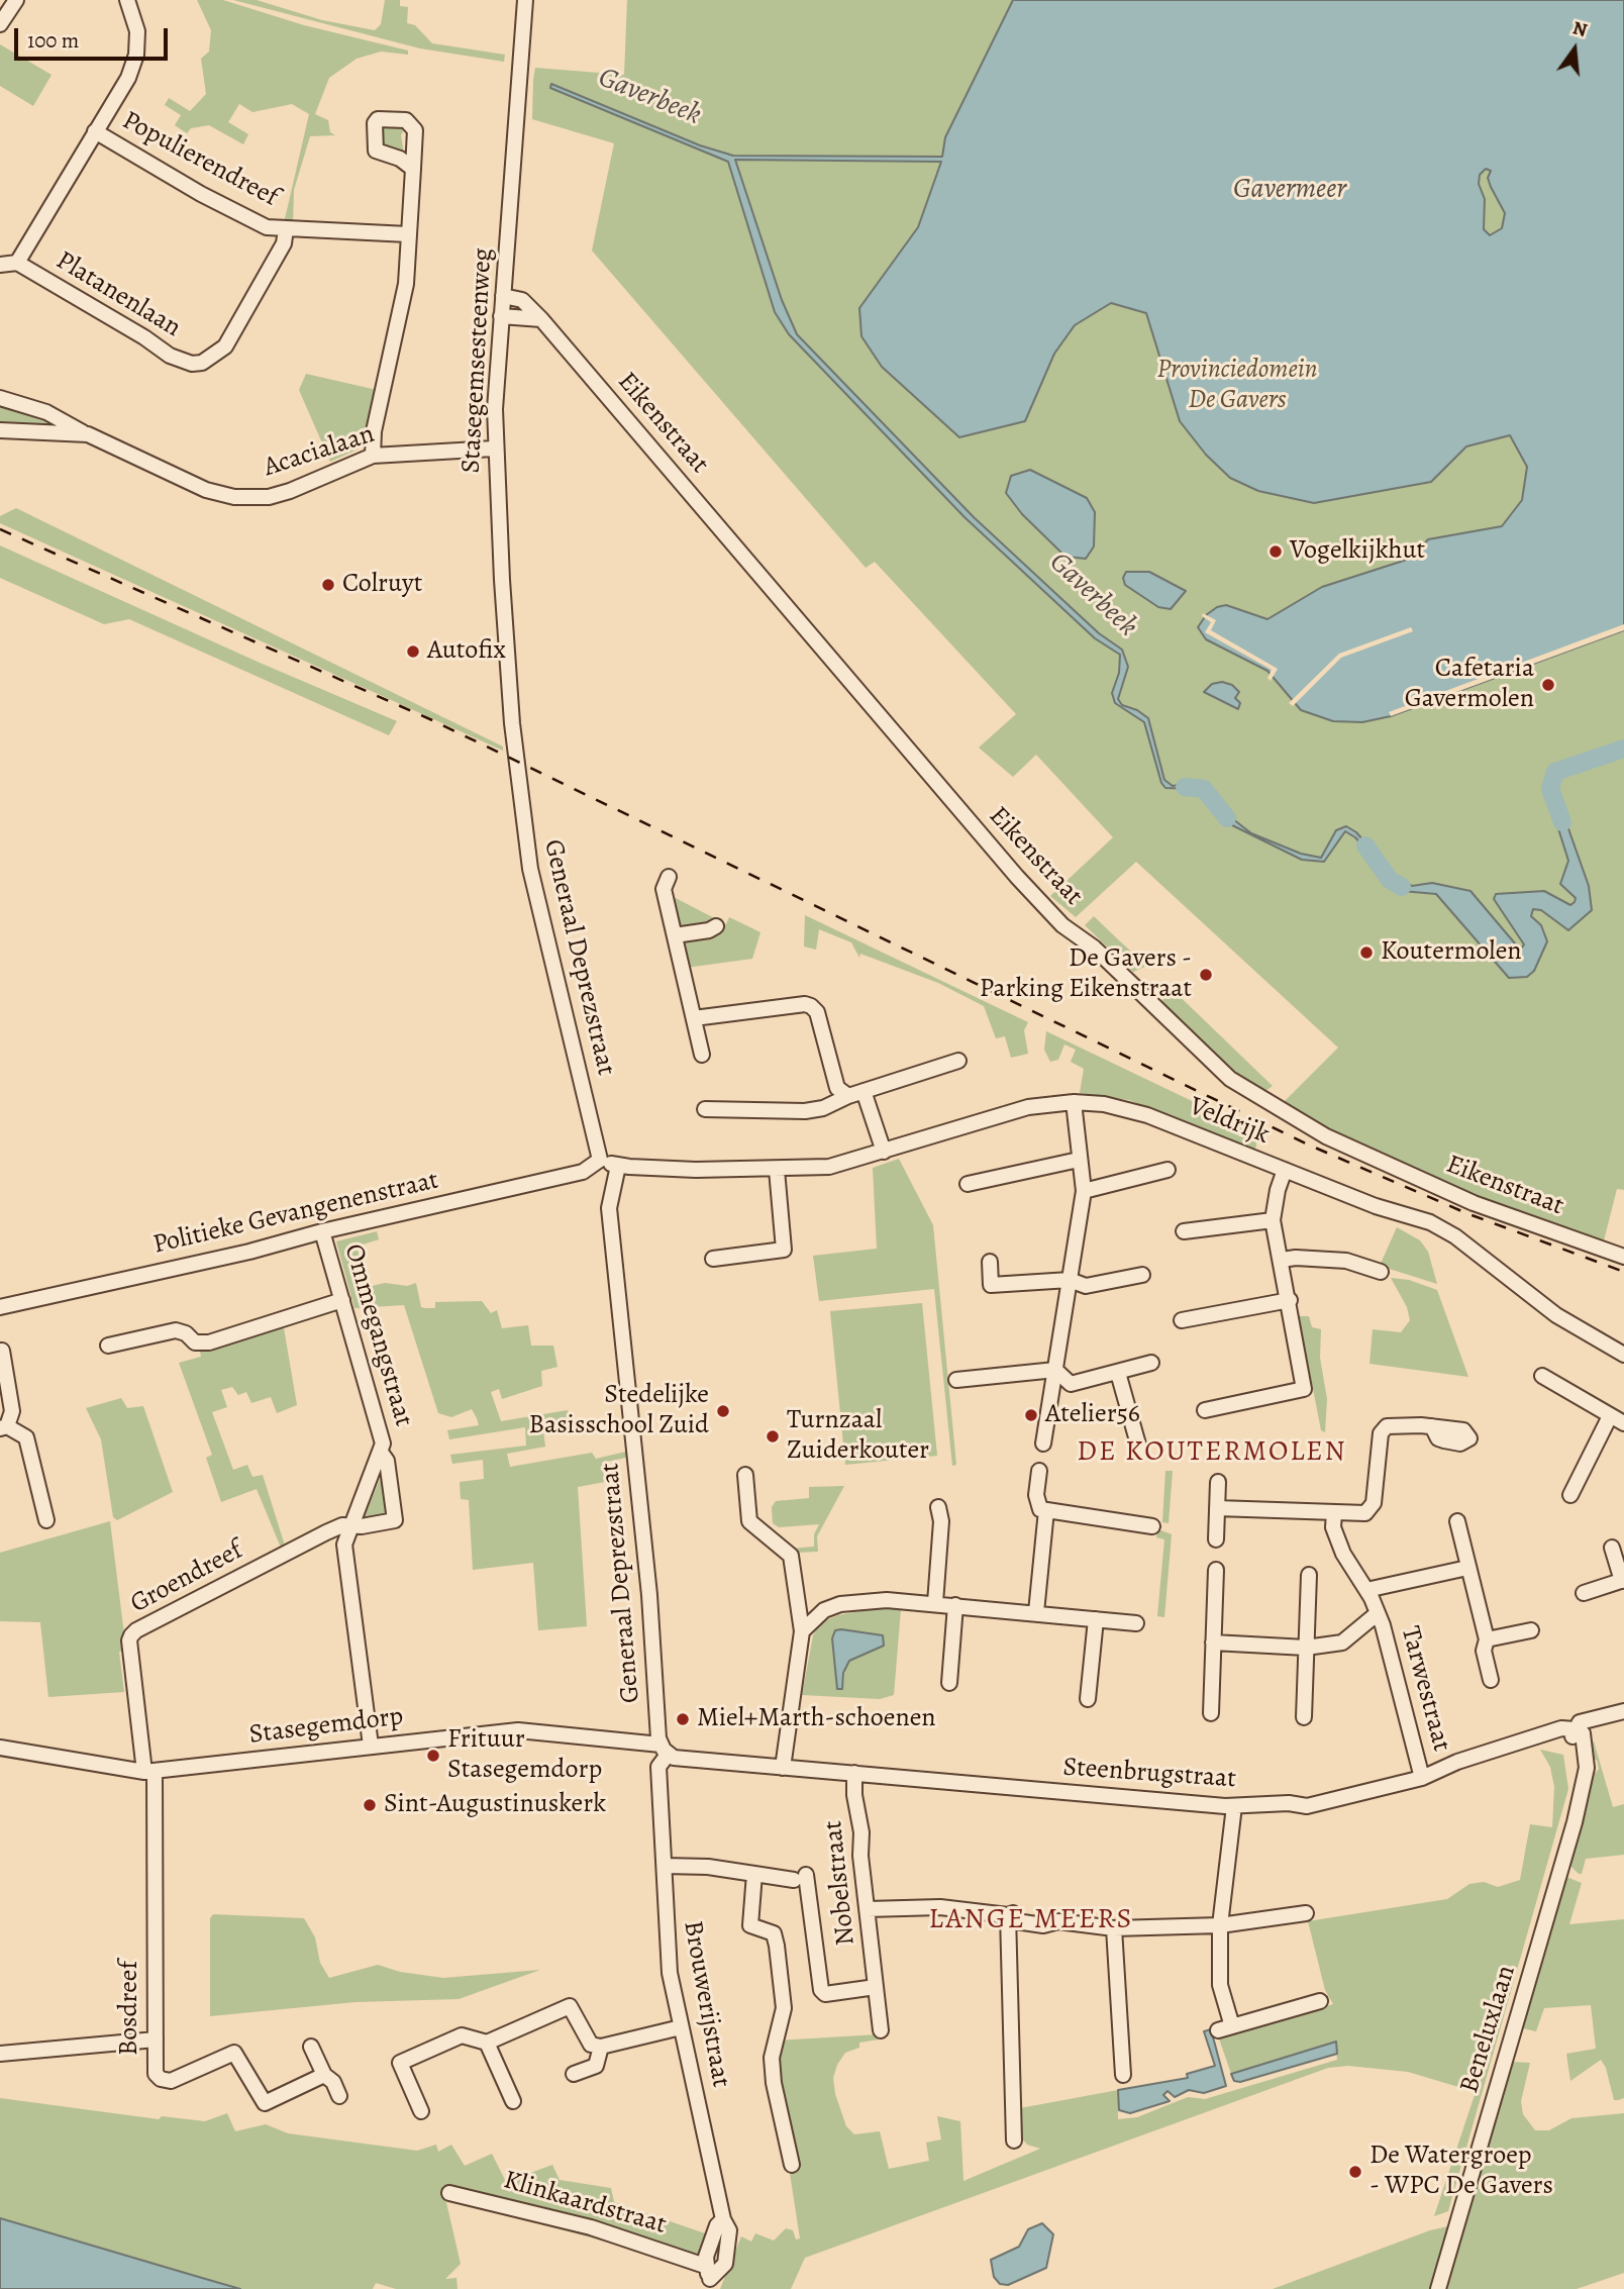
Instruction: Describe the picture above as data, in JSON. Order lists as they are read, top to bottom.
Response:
{
  "streets": {
    "street": [
      "Populierendreef",
      "Platanenlaan",
      "Stasegemsesteenweg",
      "Eikenstraat",
      "Acacialaan",
      "Generaal Deprezstraat",
      "Veldrijk",
      "Politieke Gevangenenstraat",
      "Ommegangstraat",
      "Groendreef",
      "Tarwestraat",
      "Stasegemdorp",
      "Steenbrugstraat",
      "Nobelstraat",
      "Brouwerijstraat",
      "Bosdreef",
      "Beneluxlaan",
      "Klinkaardstraat"
    ]
  },
  "crossings": [
    ["Populierendreef", "Platanenlaan"],
    ["Stasegemsesteenweg", "Eikenstraat"],
    ["Stasegemsesteenweg", "Acacialaan"],
    ["Stasegemsesteenweg", "Generaal Deprezstraat"],
    ["Generaal Deprezstraat", "Veldrijk"],
    ["Generaal Deprezstraat", "Politieke Gevangenenstraat"],
    ["Generaal Deprezstraat", "Stasegemdorp"],
    ["Generaal Deprezstraat", "Steenbrugstraat"],
    ["Generaal Deprezstraat", "Brouwerijstraat"],
    ["Veldrijk", "Politieke Gevangenenstraat"],
    ["Politieke Gevangenenstraat", "Ommegangstraat"],
    ["Ommegangstraat", "Groendreef"],
    ["Ommegangstraat", "Stasegemdorp"],
    ["Groendreef", "Stasegemdorp"],
    ["Groendreef", "Bosdreef"],
    ["Tarwestraat", "Steenbrugstraat"],
    ["Stasegemdorp", "Steenbrugstraat"],
    ["Stasegemdorp", "Brouwerijstraat"],
    ["Stasegemdorp", "Bosdreef"],
    ["Steenbrugstraat", "Nobelstraat"],
    ["Steenbrugstraat", "Brouwerijstraat"],
    ["Steenbrugstraat", "Beneluxlaan"]
  ],
  "districts": ["DE KOUTERMOLEN", "LANGE MEERS"],
  "water": ["Gaverbeek", "Gavermeer"],
  "parks": ["Provinciedomein De Gavers"],
  "places": [
    "Vogelkijkhut",
    "Colruyt",
    "Autofix",
    "Cafetaria Gavermolen",
    "Koutermolen",
    "De Gavers - Parking Eikenstraat",
    "Stedelijke Basisschool Zuid",
    "Atelier56",
    "Turnzaal Zuiderkouter",
    "Miel+Marth-schoenen",
    "Frituur Stasegemdorp",
    "Sint-Augustinuskerk",
    "De Watergroep - WPC De Gavers"
  ],
  "scale_bar": "100 m",
  "north": "top"
}
